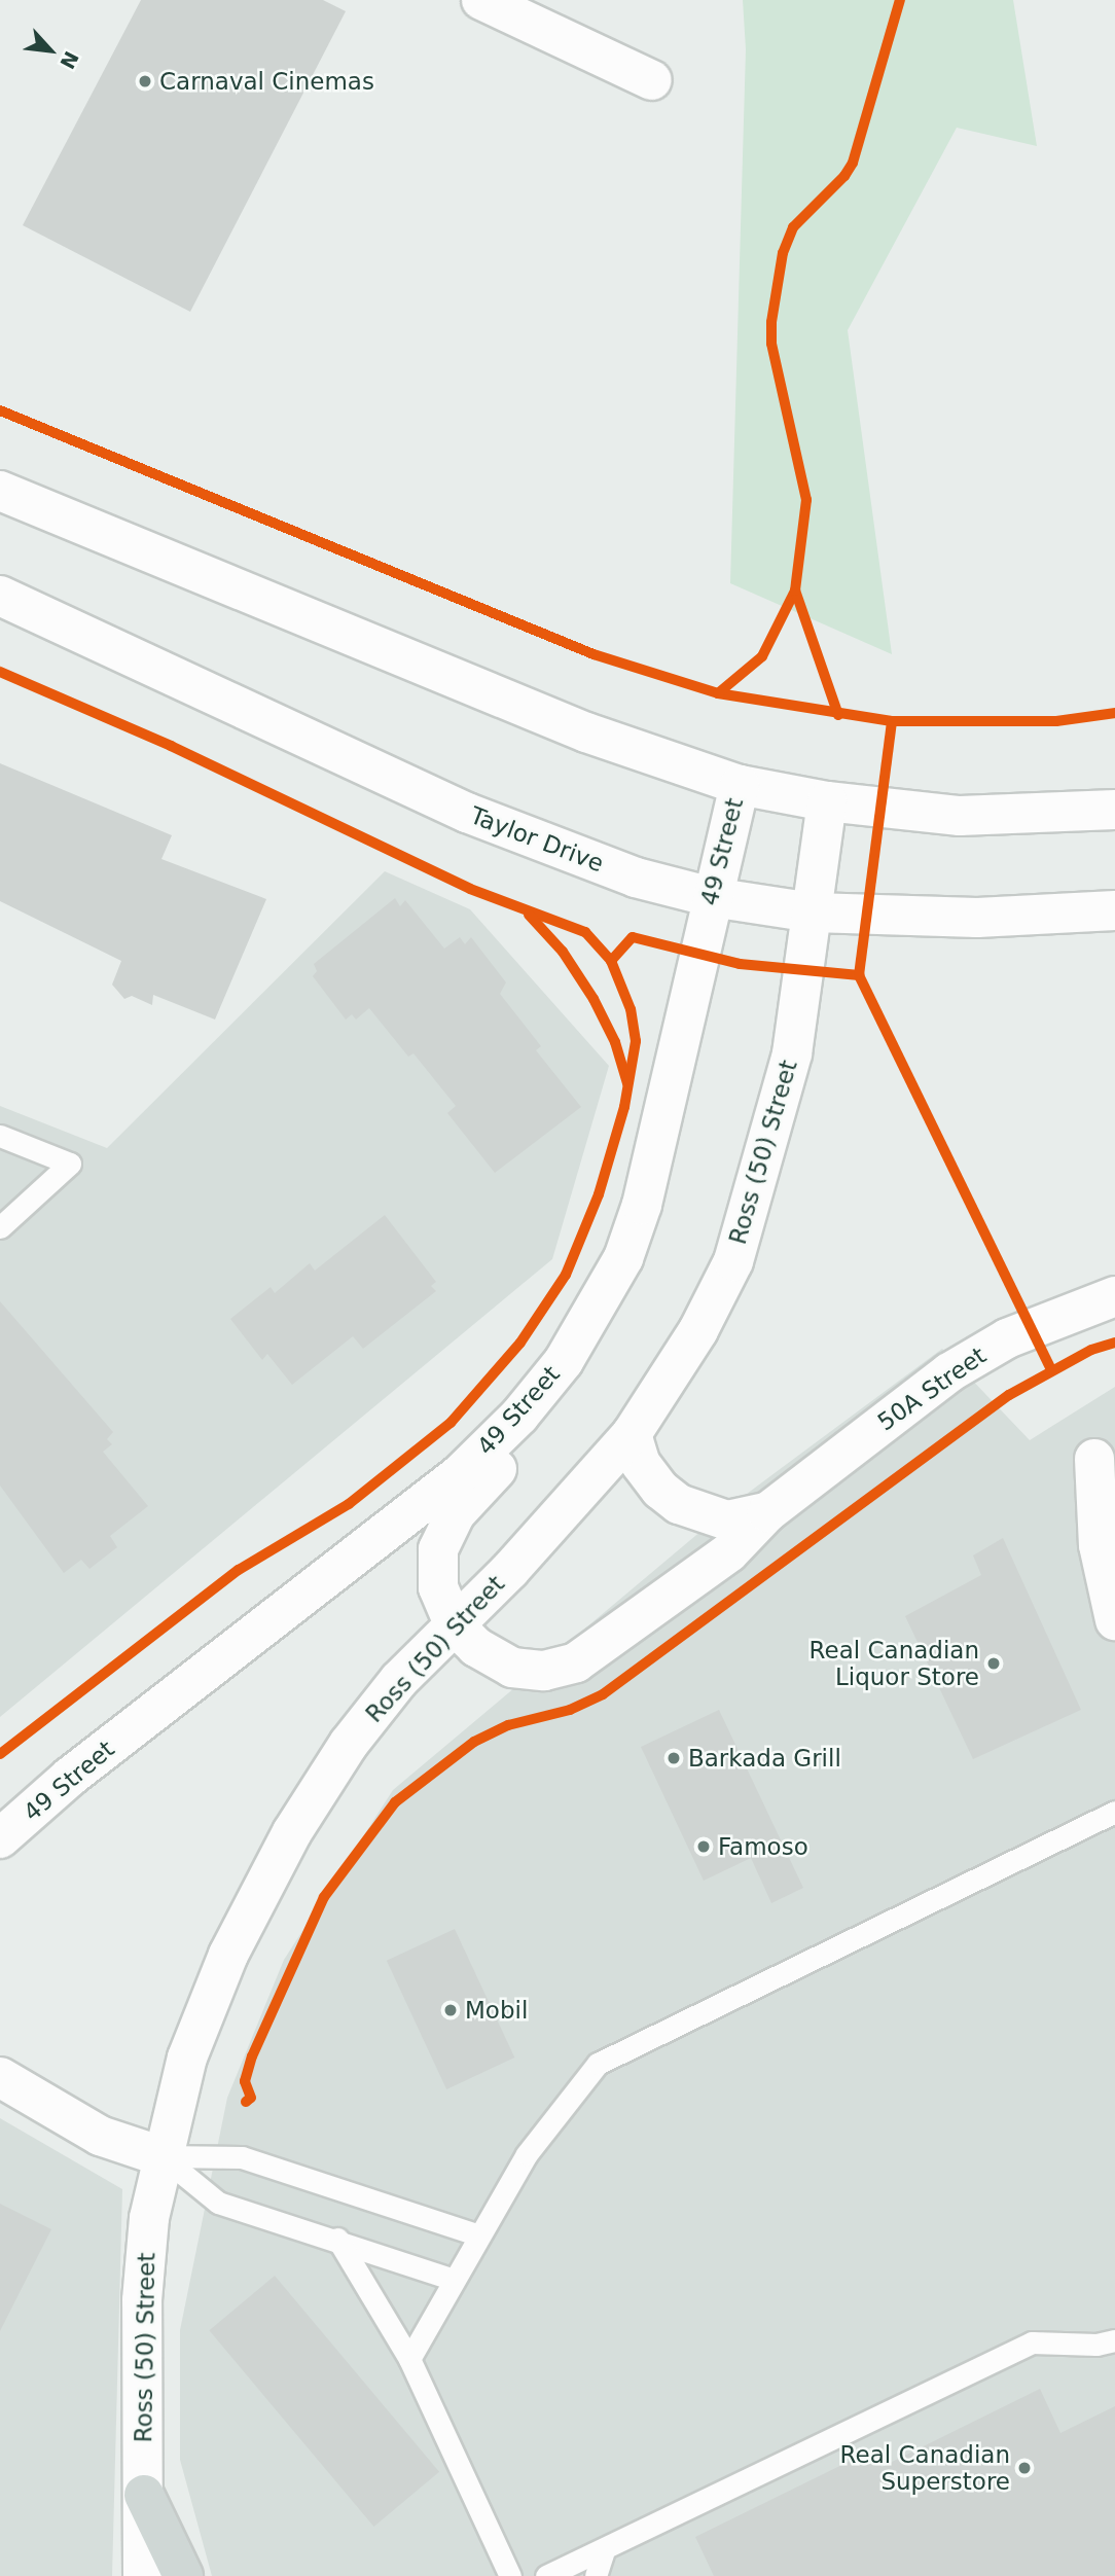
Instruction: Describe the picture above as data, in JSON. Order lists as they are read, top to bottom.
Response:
{
  "streets": {
    "main road": [
      "Taylor Drive",
      "49 Street",
      "Ross (50) Street",
      "50A Street"
    ]
  },
  "crossings": [
    ["Taylor Drive", "49 Street"],
    ["Taylor Drive", "Ross (50) Street"],
    ["Ross (50) Street", "50A Street"]
  ],
  "places": [
    "Carnaval Cinemas",
    "Real Canadian Liquor Store",
    "Barkada Grill",
    "Famoso",
    "Mobil",
    "Real Canadian Superstore"
  ],
  "north": "bottom right"
}
